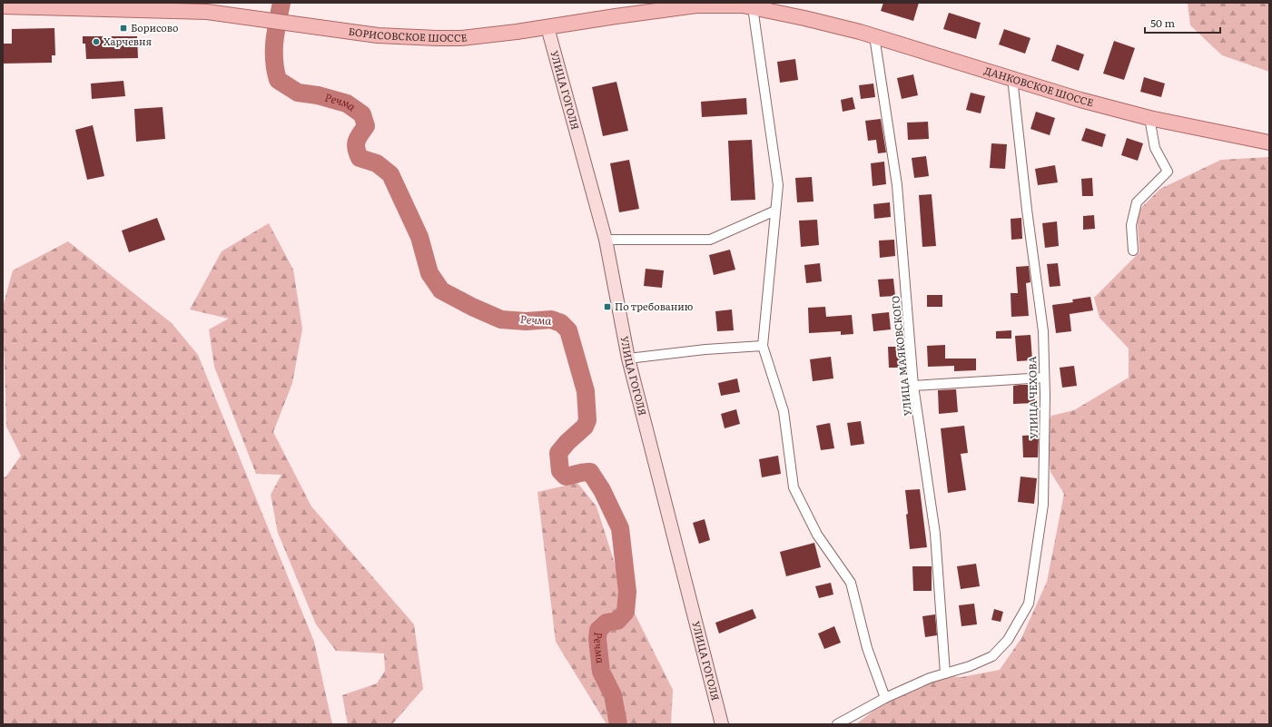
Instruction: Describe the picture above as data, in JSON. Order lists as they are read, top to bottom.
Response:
{
  "streets": {
    "main road": ["БОРИСОВСКОЕ ШОССЕ", "ДАНКОВСКОЕ ШОССЕ"],
    "street": ["УЛИЦА ГОГОЛЯ", "УЛИЦА МАЯКОВСКОГО", "УЛИЦА ЧЕХОВА"]
  },
  "crossings": [
    ["БОРИСОВСКОЕ ШОССЕ", "ДАНКОВСКОЕ ШОССЕ"],
    ["БОРИСОВСКОЕ ШОССЕ", "УЛИЦА ГОГОЛЯ"],
    ["ДАНКОВСКОЕ ШОССЕ", "УЛИЦА МАЯКОВСКОГО"],
    ["ДАНКОВСКОЕ ШОССЕ", "УЛИЦА ЧЕХОВА"],
    ["УЛИЦА МАЯКОВСКОГО", "УЛИЦА ЧЕХОВА"]
  ],
  "water": ["Речма"],
  "places": {
    "transit": ["Борисово", "По требованию"],
    "other": ["Харчевня"]
  },
  "scale_bar": "50 m"
}
